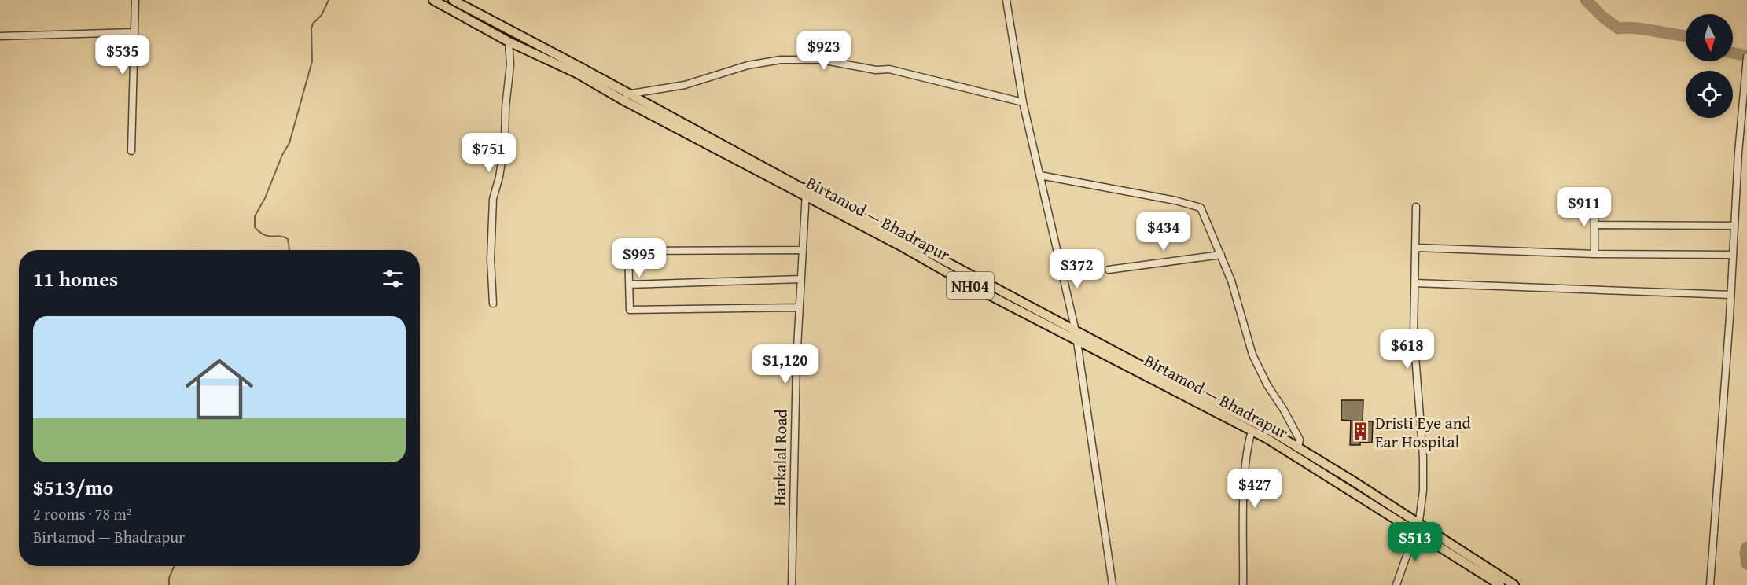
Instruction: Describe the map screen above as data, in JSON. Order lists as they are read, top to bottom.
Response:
{
  "streets": {
    "main road": ["Birtamod — Bhadrapur", "NH04"],
    "street": ["Harkalal Road"]
  },
  "crossings": [
    ["Birtamod — Bhadrapur", "Harkalal Road"]
  ],
  "places": {
    "building": ["Dristi Eye and Ear Hospital"]
  },
  "north": "bottom",
  "page": {
    "price": [
      "$923",
      "$535",
      "$751",
      "$911",
      "$434",
      "$995",
      "$372",
      "$618",
      "$1,120",
      "$427",
      "$513"
    ],
    "heading": "11 homes",
    "list": [
      {
        "name": "$513/mo",
        "note": "2 rooms · 78 m² · Birtamod — Bhadrapur"
      }
    ]
  }
}
